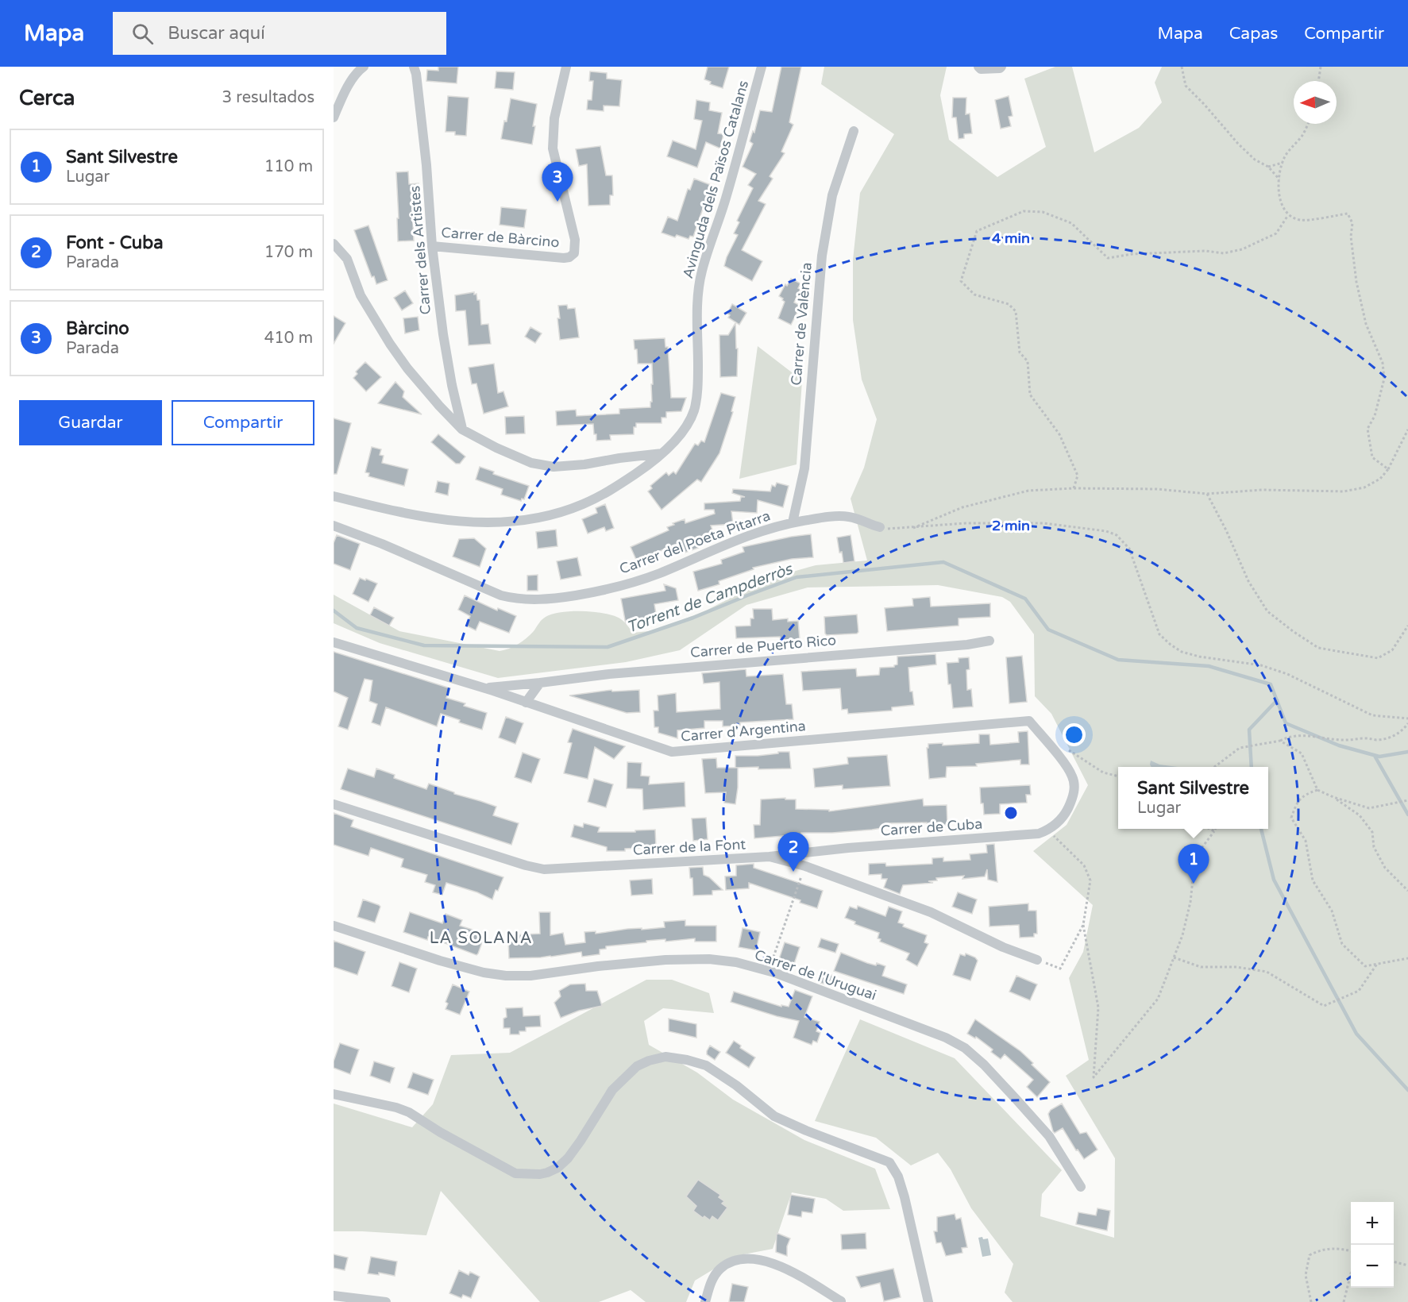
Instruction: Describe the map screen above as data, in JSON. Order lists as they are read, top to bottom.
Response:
{
  "streets": {
    "street": [
      "Avinguda dels Països Catalans",
      "Carrer de Bàrcino",
      "Carrer dels Artistes",
      "Carrer de València",
      "Carrer del Poeta Pitarra",
      "Carrer de Puerto Rico",
      "Carrer d'Argentina",
      "Carrer de Cuba",
      "Carrer de la Font",
      "Carrer de l'Uruguai"
    ]
  },
  "crossings": [
    ["Carrer de Bàrcino", "Carrer dels Artistes"],
    ["Carrer de València", "Carrer del Poeta Pitarra"],
    ["Carrer de Puerto Rico", "Carrer d'Argentina"],
    ["Carrer d'Argentina", "Carrer de Cuba"],
    ["Carrer de Cuba", "Carrer de la Font"]
  ],
  "districts": ["LA SOLANA"],
  "water": ["Torrent de Campderròs"],
  "north": "left",
  "page": {
    "header": "Mapa",
    "search": "Buscar aquí",
    "nav": ["Mapa", "Capas", "Compartir"],
    "heading": ["Cerca", "3 resultados"],
    "list": [
      {
        "mark": "1",
        "name": "Sant Silvestre",
        "note": "Lugar",
        "value": "110 m"
      },
      {
        "mark": "2",
        "name": "Font - Cuba",
        "note": "Parada",
        "value": "170 m"
      },
      {
        "mark": "3",
        "name": "Bàrcino",
        "note": "Parada",
        "value": "410 m"
      }
    ],
    "pins": ["3", "2", "1"],
    "buttons": ["Guardar", "Compartir"],
    "popup": ["Sant Silvestre", "Lugar"],
    "map_buttons": ["+", "−"]
  },
  "rings": ["4 min", "2 min"]
}
